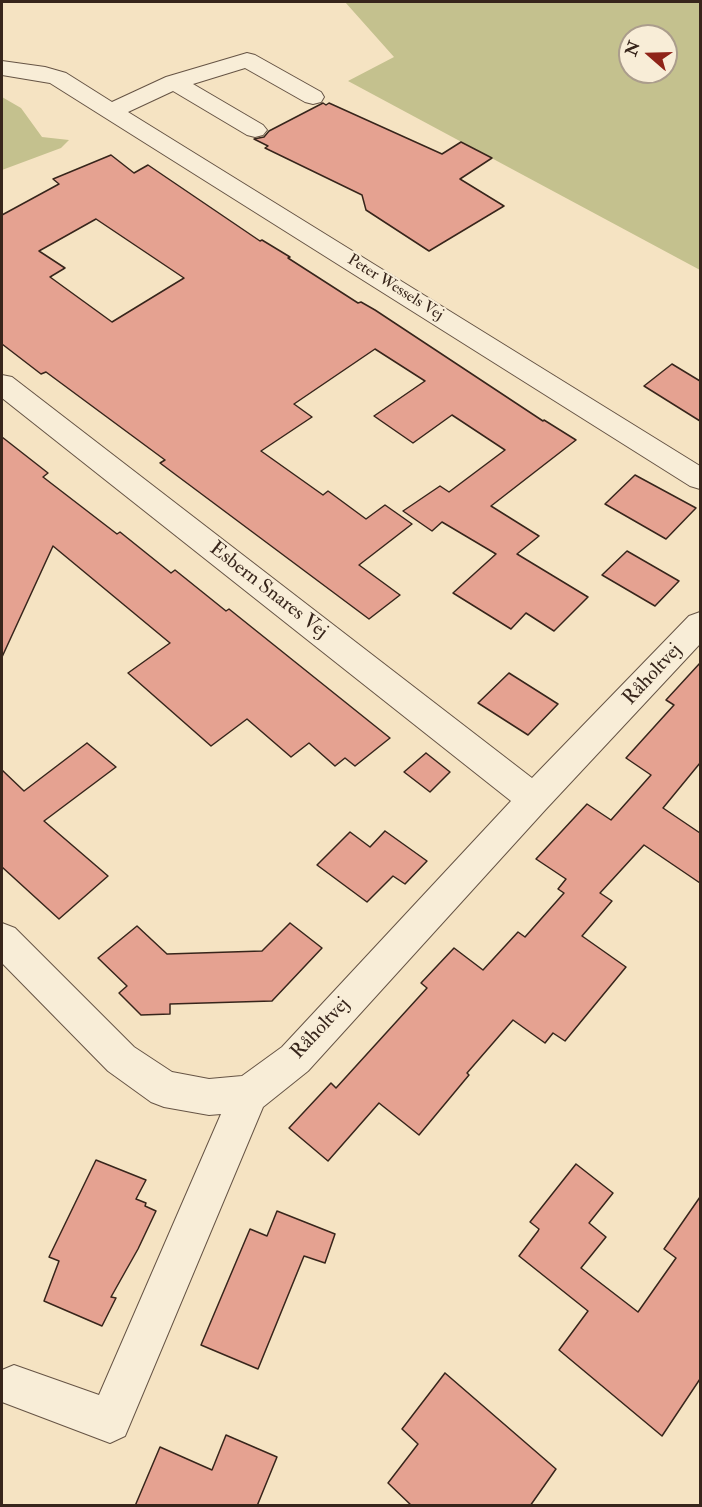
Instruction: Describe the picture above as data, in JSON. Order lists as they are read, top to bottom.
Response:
{
  "streets": {
    "street": ["Peter Wessels Vej", "Esbern Snares Vej", "Råholtvej"]
  },
  "crossings": [
    ["Esbern Snares Vej", "Råholtvej"]
  ],
  "north": "left"
}
